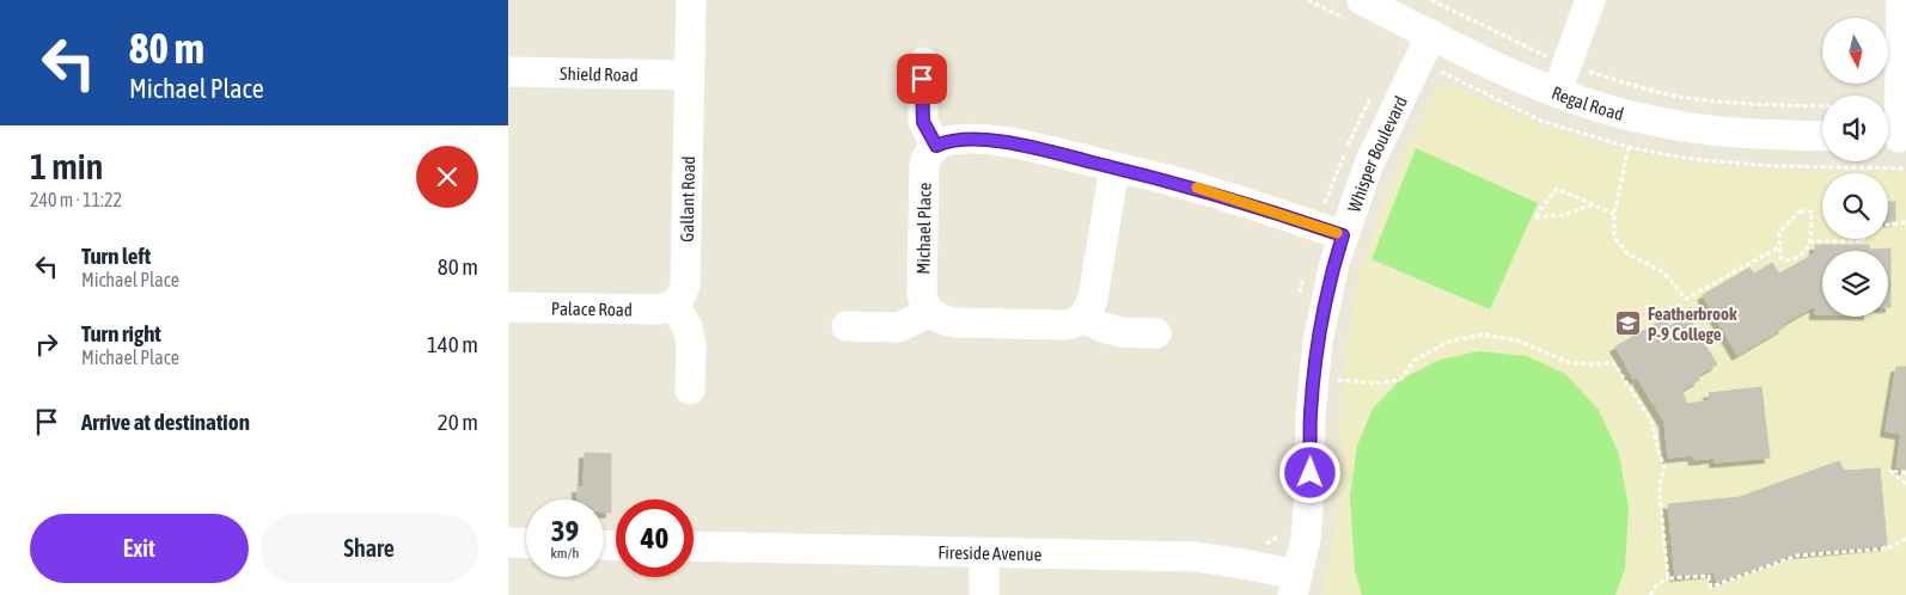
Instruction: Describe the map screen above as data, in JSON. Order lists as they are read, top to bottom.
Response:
{
  "streets": {
    "street": [
      "Shield Road",
      "Regal Road",
      "Whisper Boulevard",
      "Gallant Road",
      "Michael Place",
      "Palace Road",
      "Fireside Avenue"
    ]
  },
  "crossings": [
    ["Shield Road", "Gallant Road"],
    ["Regal Road", "Whisper Boulevard"],
    ["Whisper Boulevard", "Fireside Avenue"],
    ["Gallant Road", "Palace Road"]
  ],
  "places": {
    "school or university": ["Featherbrook P-9 College"]
  },
  "north": "bottom",
  "page": {
    "turn": ["80 m", "Michael Place"],
    "heading": ["1 min", "240 m · 11:22"],
    "list": [
      {
        "name": "Turn left",
        "note": "Michael Place",
        "value": "80 m"
      },
      {
        "name": "Turn right",
        "note": "Michael Place",
        "value": "140 m"
      },
      {
        "name": "Arrive at destination",
        "value": "20 m"
      }
    ],
    "speed": "39 km/h",
    "limit": "40",
    "buttons": ["Exit", "Share"]
  }
}
